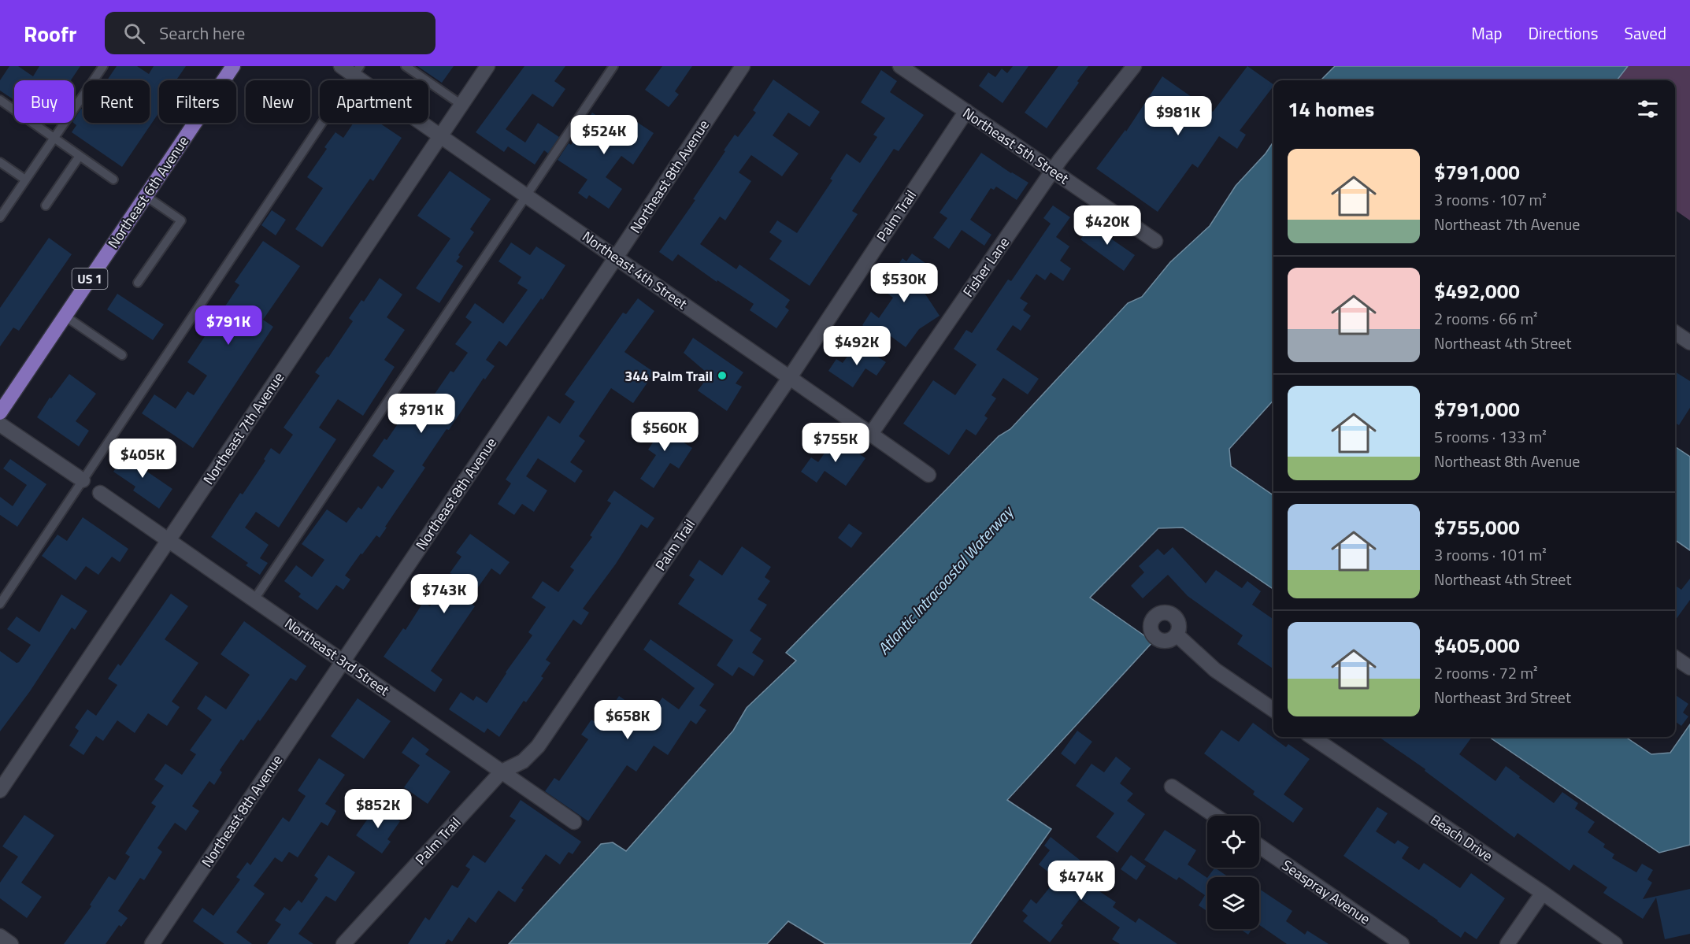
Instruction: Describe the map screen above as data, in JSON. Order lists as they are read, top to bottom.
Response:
{
  "streets": {
    "main road": ["Northeast 6th Avenue", "US 1"],
    "street": [
      "Northeast 5th Street",
      "Northeast 8th Avenue",
      "Palm Trail",
      "Fisher Lane",
      "Northeast 4th Street",
      "Northeast 7th Avenue",
      "Northeast 3rd Street",
      "Beach Drive",
      "Seaspray Avenue"
    ]
  },
  "crossings": [
    ["Northeast 5th Street", "Palm Trail"],
    ["Northeast 5th Street", "Fisher Lane"],
    ["Northeast 8th Avenue", "Northeast 4th Street"],
    ["Northeast 8th Avenue", "Northeast 3rd Street"],
    ["Palm Trail", "Northeast 4th Street"],
    ["Palm Trail", "Northeast 3rd Street"],
    ["Fisher Lane", "Northeast 4th Street"],
    ["Northeast 4th Street", "Northeast 7th Avenue"],
    ["Northeast 7th Avenue", "Northeast 3rd Street"]
  ],
  "water": ["Atlantic Intracoastal Waterway"],
  "places": ["344 Palm Trail"],
  "page": {
    "header": "Roofr",
    "search": "Search here",
    "nav": ["Map", "Directions", "Saved"],
    "chip": [
      "Buy",
      "Rent",
      "Filters",
      "New",
      "Apartment"
    ],
    "heading": "14 homes",
    "price": [
      "$981K",
      "$524K",
      "$420K",
      "$530K",
      "$791K",
      "$492K",
      "$791K",
      "$560K",
      "$755K",
      "$405K",
      "$743K",
      "$658K",
      "$852K",
      "$474K"
    ],
    "list": [
      {
        "name": "$791,000",
        "note": "3 rooms · 107 m² · Northeast 7th Avenue"
      },
      {
        "name": "$492,000",
        "note": "2 rooms · 66 m² · Northeast 4th Street"
      },
      {
        "name": "$791,000",
        "note": "5 rooms · 133 m² · Northeast 8th Avenue"
      },
      {
        "name": "$755,000",
        "note": "3 rooms · 101 m² · Northeast 4th Street"
      },
      {
        "name": "$405,000",
        "note": "2 rooms · 72 m² · Northeast 3rd Street"
      }
    ]
  }
}
